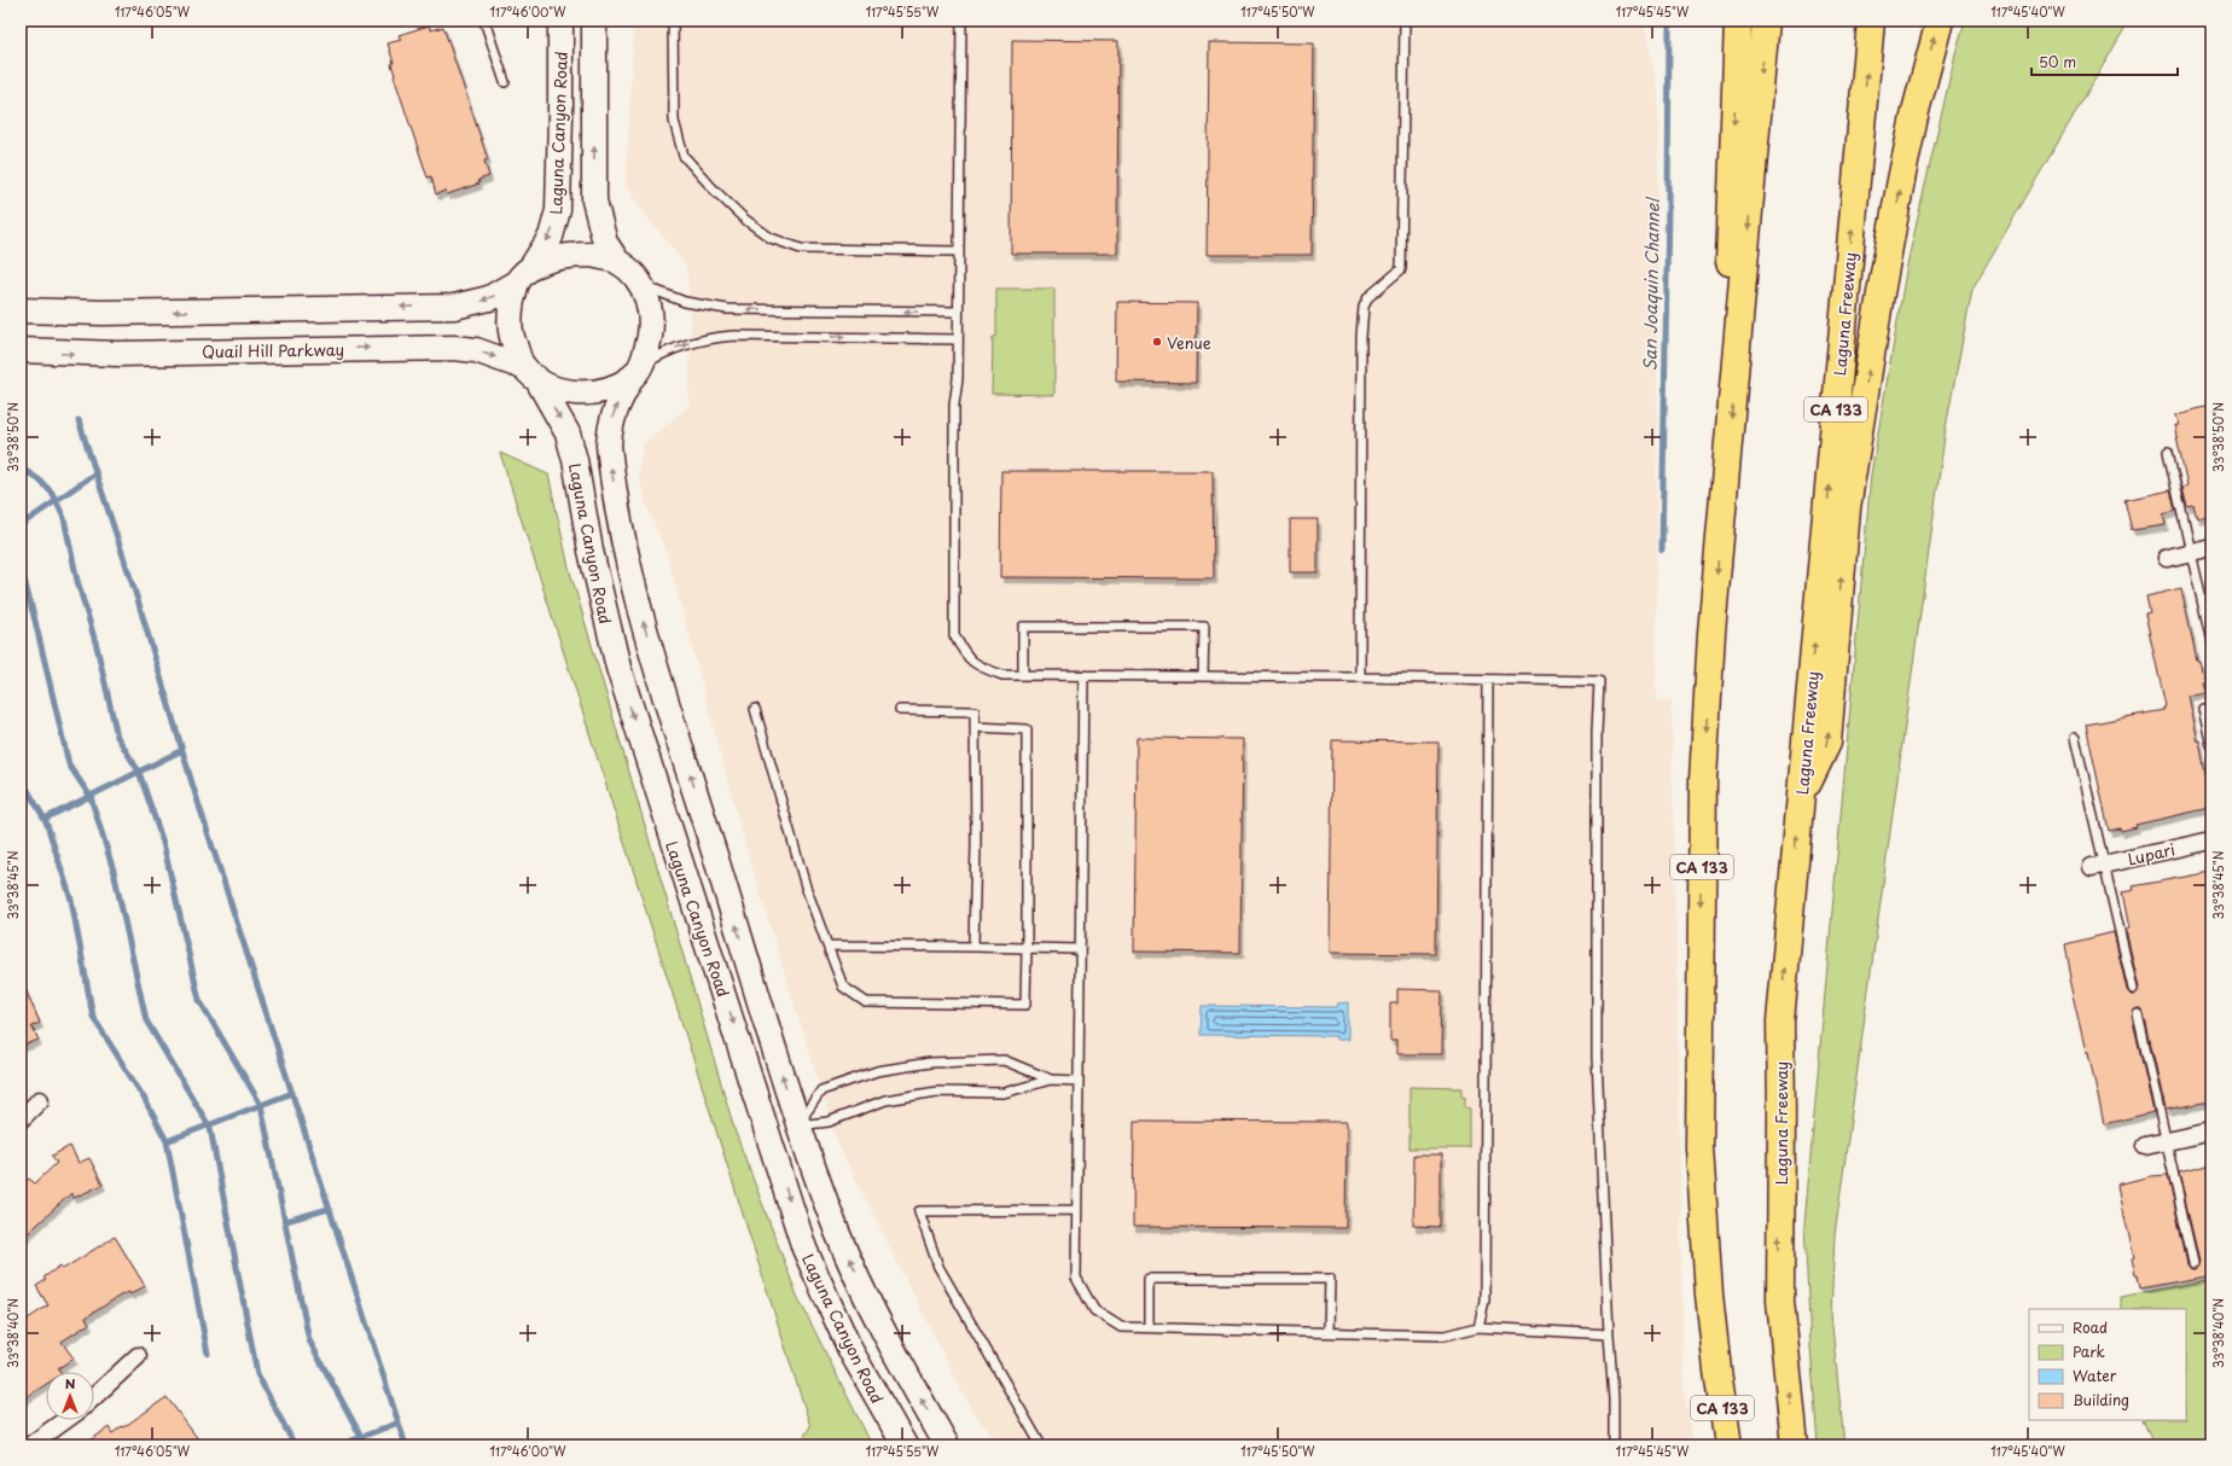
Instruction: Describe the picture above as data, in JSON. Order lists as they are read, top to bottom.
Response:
{
  "streets": {
    "highway": ["Laguna Freeway", "CA 133"],
    "main road": ["Laguna Canyon Road", "Quail Hill Parkway"],
    "street": ["Lupari"]
  },
  "crossings": [
    ["Laguna Canyon Road", "Quail Hill Parkway"]
  ],
  "water": ["San Joaquin Channel"],
  "places": ["Venue"],
  "legend": [
    "Road",
    "Park",
    "Water",
    "Building"
  ],
  "scale_bar": "50 m",
  "north": "top",
  "coordinates": [
    "117°46'05\"W",
    "117°46'00\"W",
    "117°45'55\"W",
    "117°45'50\"W",
    "117°45'45\"W",
    "117°45'40\"W",
    "33°38'50\"N",
    "33°38'45\"N",
    "33°38'40\"N"
  ]
}
